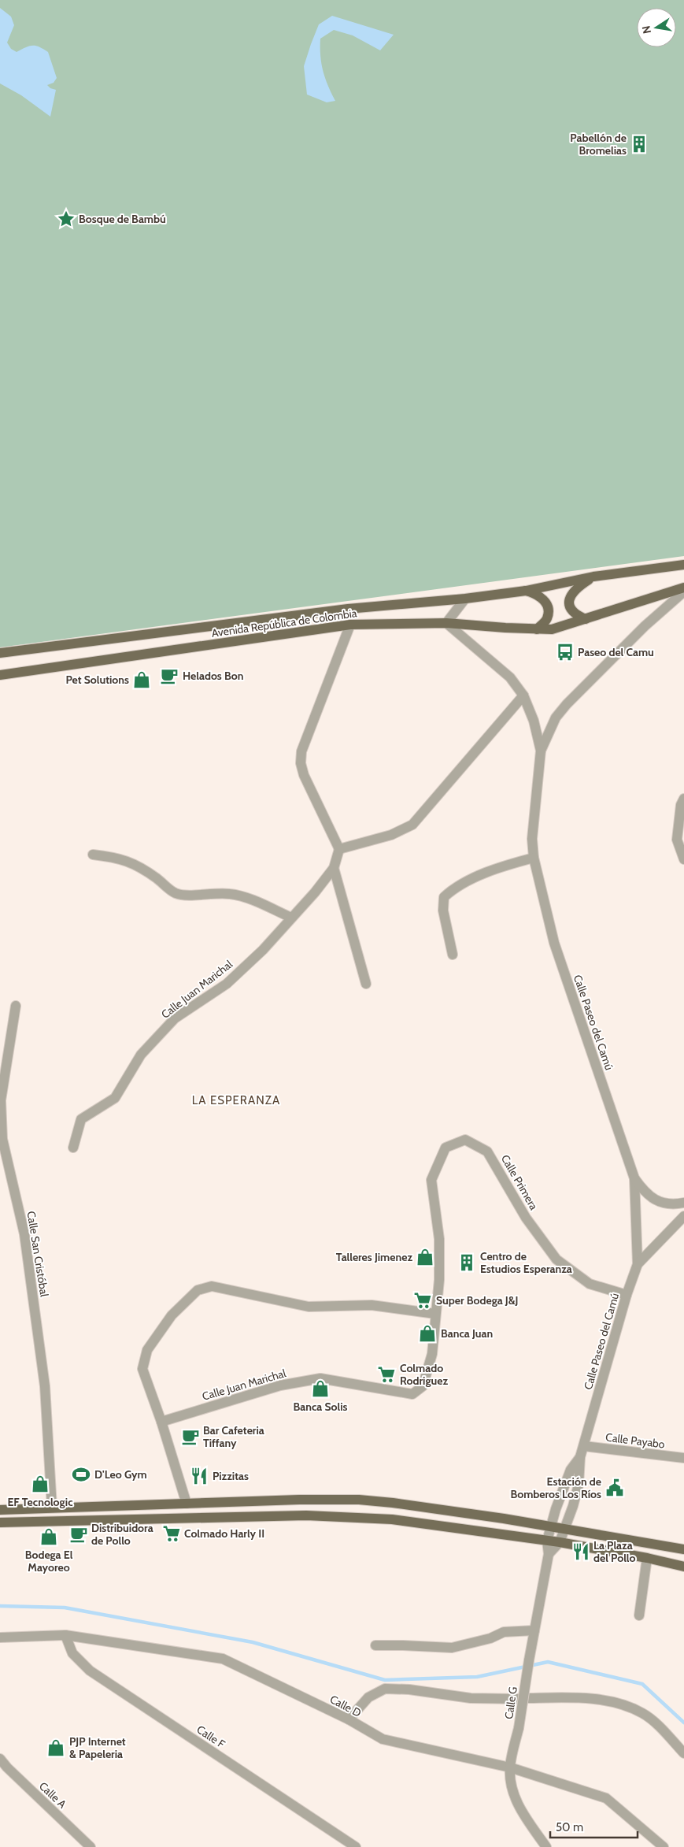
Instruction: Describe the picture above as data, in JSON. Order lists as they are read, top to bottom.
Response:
{
  "streets": {
    "main road": ["Avenida República de Colombia"],
    "street": [
      "Calle Juan Marichal",
      "Calle Paseo del Camú",
      "Calle Primera",
      "Calle San Cristóbal",
      "Calle Payabo",
      "Calle G",
      "Calle D",
      "Calle F",
      "Calle A"
    ]
  },
  "crossings": [
    ["Avenida República de Colombia", "Calle Paseo del Camú"],
    ["Calle Juan Marichal", "Calle Primera"],
    ["Calle Paseo del Camú", "Calle Primera"],
    ["Calle Paseo del Camú", "Calle Payabo"],
    ["Calle Paseo del Camú", "Calle G"],
    ["Calle G", "Calle D"],
    ["Calle D", "Calle F"]
  ],
  "districts": ["LA ESPERANZA"],
  "places": {
    "building": ["Pabellón de Bromelias", "Centro de Estudios Esperanza"],
    "place": ["Bosque de Bambú"],
    "bus stop": ["Paseo del Camu"],
    "cafe": ["Helados Bon", "Bar Cafeteria Tiffany", "Distribuidora de Pollo"],
    "shop": [
      "Pet Solutions",
      "Talleres Jimenez",
      "Banca Juan",
      "Banca Solis",
      "EF Tecnologic",
      "Bodega El Mayoreo",
      "PJP Internet & Papeleria"
    ],
    "supermarket": ["Super Bodega J&J", "Colmado Rodriguez", "Colmado Harly II"],
    "sports": ["D'Leo Gym"],
    "restaurant": ["Pizzitas", "La Plaza del Pollo"],
    "public building": ["Estación de Bomberos Los Ríos"]
  },
  "scale_bar": "50 m",
  "north": "left"
}
